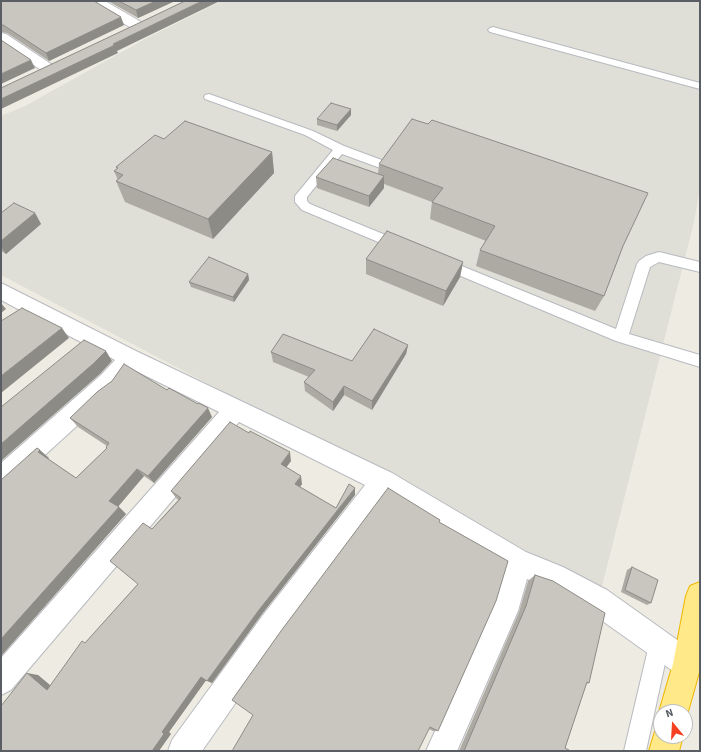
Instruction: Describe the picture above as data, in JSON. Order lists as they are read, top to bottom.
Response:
{
  "north": "top"
}
